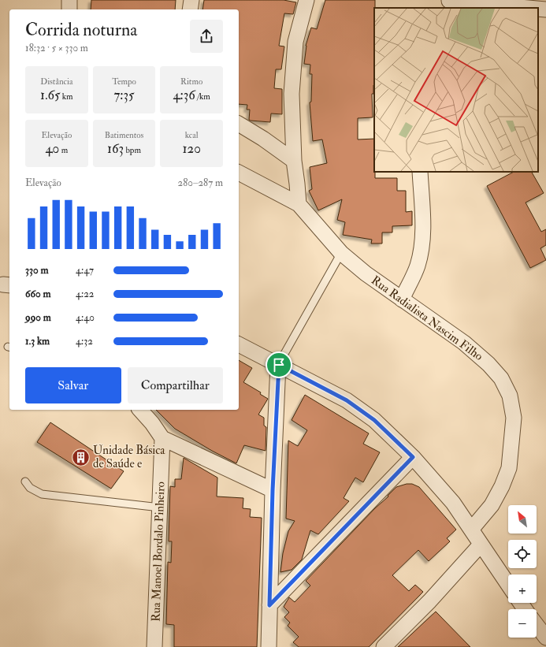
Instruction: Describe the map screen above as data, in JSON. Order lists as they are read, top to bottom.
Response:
{
  "streets": {
    "street": ["Rua Radialista Nascim Filho", "Rua Manoel Bordalo Pinheiro"]
  },
  "places": {
    "building": ["Unidade Básica de Saúde e"]
  },
  "north": "top left",
  "page": {
    "heading": ["Corrida noturna", "18:32 · 5 × 330 m"],
    "stats": [
      ["Distância", "1.65 km"],
      ["Tempo", "7:35"],
      ["Ritmo", "4:36 /km"],
      ["Elevação", "40 m"],
      ["Batimentos", "163 bpm"],
      ["kcal", "120"]
    ],
    "chart": ["Elevação", "280–287 m"],
    "list": [
      {
        "name": "330 m",
        "note": "4:47"
      },
      {
        "name": "660 m",
        "note": "4:22"
      },
      {
        "name": "990 m",
        "note": "4:40"
      },
      {
        "name": "1.3 km",
        "note": "4:32"
      }
    ],
    "buttons": ["Salvar", "Compartilhar"],
    "map_buttons": ["+", "−"]
  }
}
